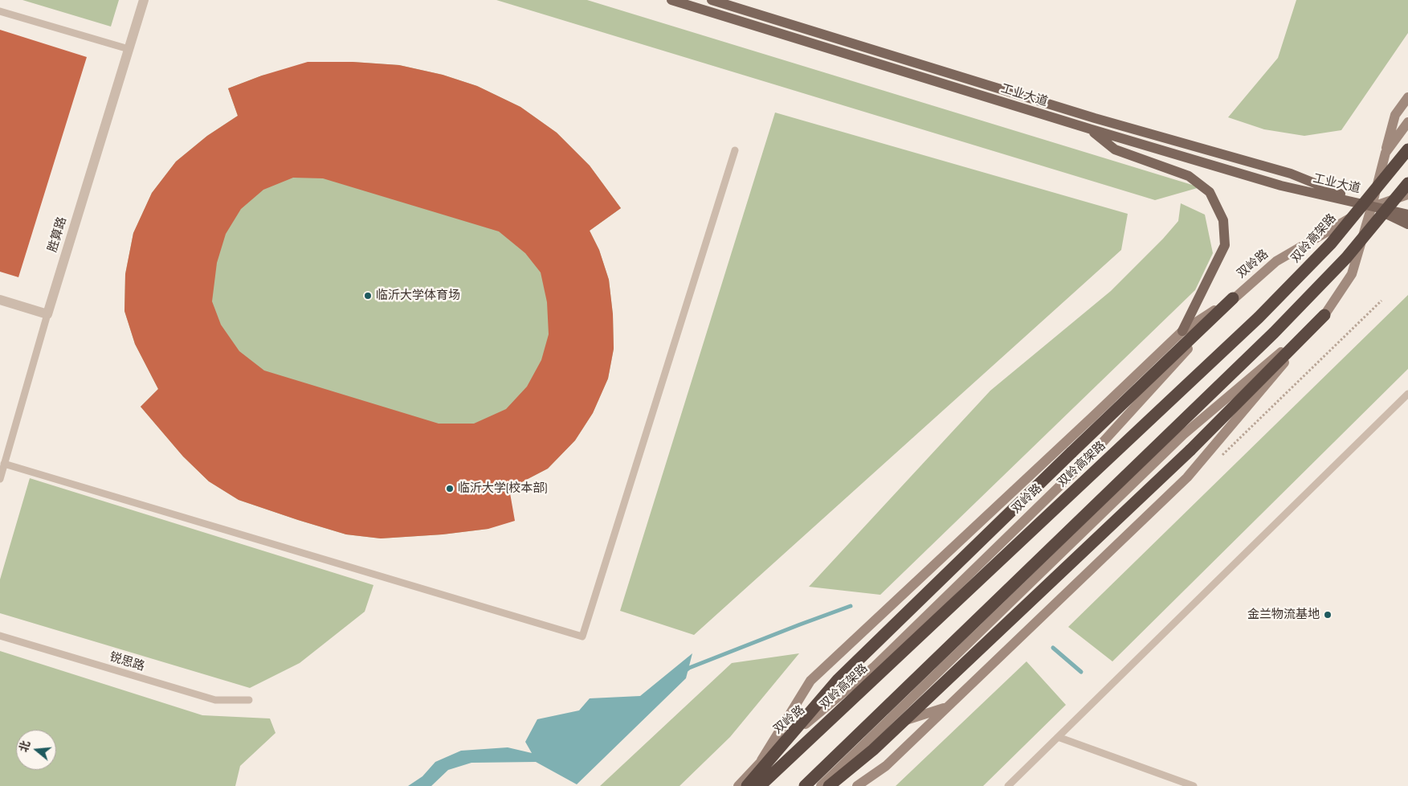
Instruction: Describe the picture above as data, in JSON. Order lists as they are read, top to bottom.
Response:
{
  "streets": {
    "highway": ["双岭高架路"],
    "main road": ["工业大道", "双岭路"],
    "street": ["胜算路"],
    "lane": ["锐思路"]
  },
  "crossings": [
    ["工业大道", "双岭路"]
  ],
  "places": ["临沂大学体育场", "临沂大学(校本部)", "金兰物流基地"],
  "north": "left"
}
